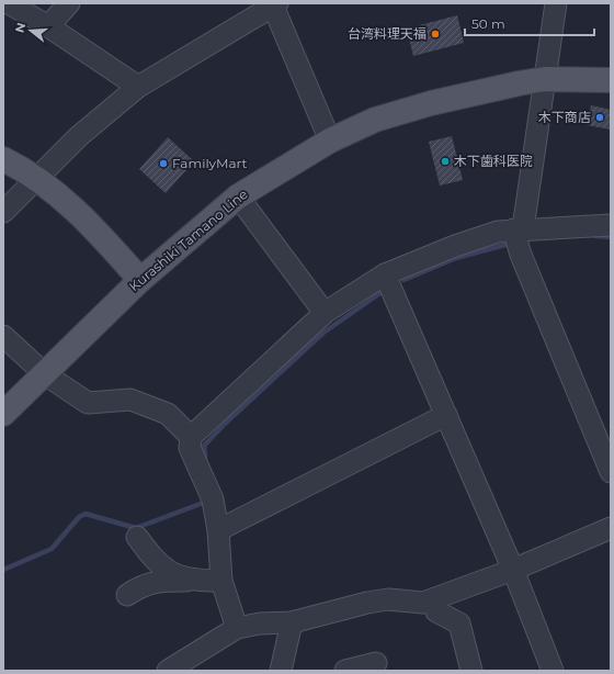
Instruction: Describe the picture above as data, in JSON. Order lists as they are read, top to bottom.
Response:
{
  "streets": {
    "main road": ["Kurashiki Tamano Line"]
  },
  "places": [
    "台湾料理天福",
    "木下商店",
    "木下歯科医院",
    "FamilyMart"
  ],
  "scale_bar": "50 m",
  "north": "left"
}
